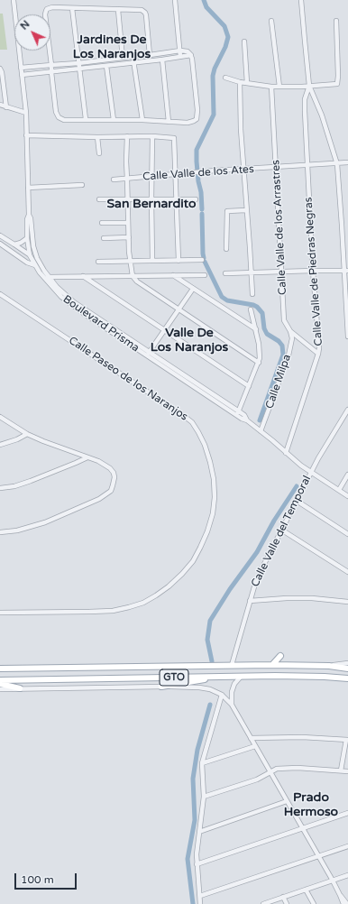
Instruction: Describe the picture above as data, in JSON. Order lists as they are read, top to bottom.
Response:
{
  "streets": {
    "main road": ["GTO"],
    "street": [
      "Calle Valle de los Ates",
      "Calle Valle de los Arrastres",
      "Calle Valle de Piedras Negras",
      "Boulevard Prisma",
      "Calle Paseo de los Naranjos",
      "Calle Milpa",
      "Calle Valle del Temporal"
    ]
  },
  "crossings": [
    ["Calle Valle de los Ates", "Calle Valle de los Arrastres"],
    ["Calle Valle de los Ates", "Calle Valle de Piedras Negras"],
    ["Calle Valle de los Arrastres", "Calle Valle de Piedras Negras"],
    ["Calle Valle de los Arrastres", "Calle Milpa"],
    ["Calle Valle de Piedras Negras", "Boulevard Prisma"],
    ["Boulevard Prisma", "Calle Milpa"],
    ["Boulevard Prisma", "Calle Valle del Temporal"],
    ["Calle Valle del Temporal", "GTO"]
  ],
  "districts": [
    "Jardines De Los Naranjos",
    "San Bernardito",
    "Valle De Los Naranjos",
    "Prado Hermoso"
  ],
  "scale_bar": "100 m",
  "north": "top left"
}
